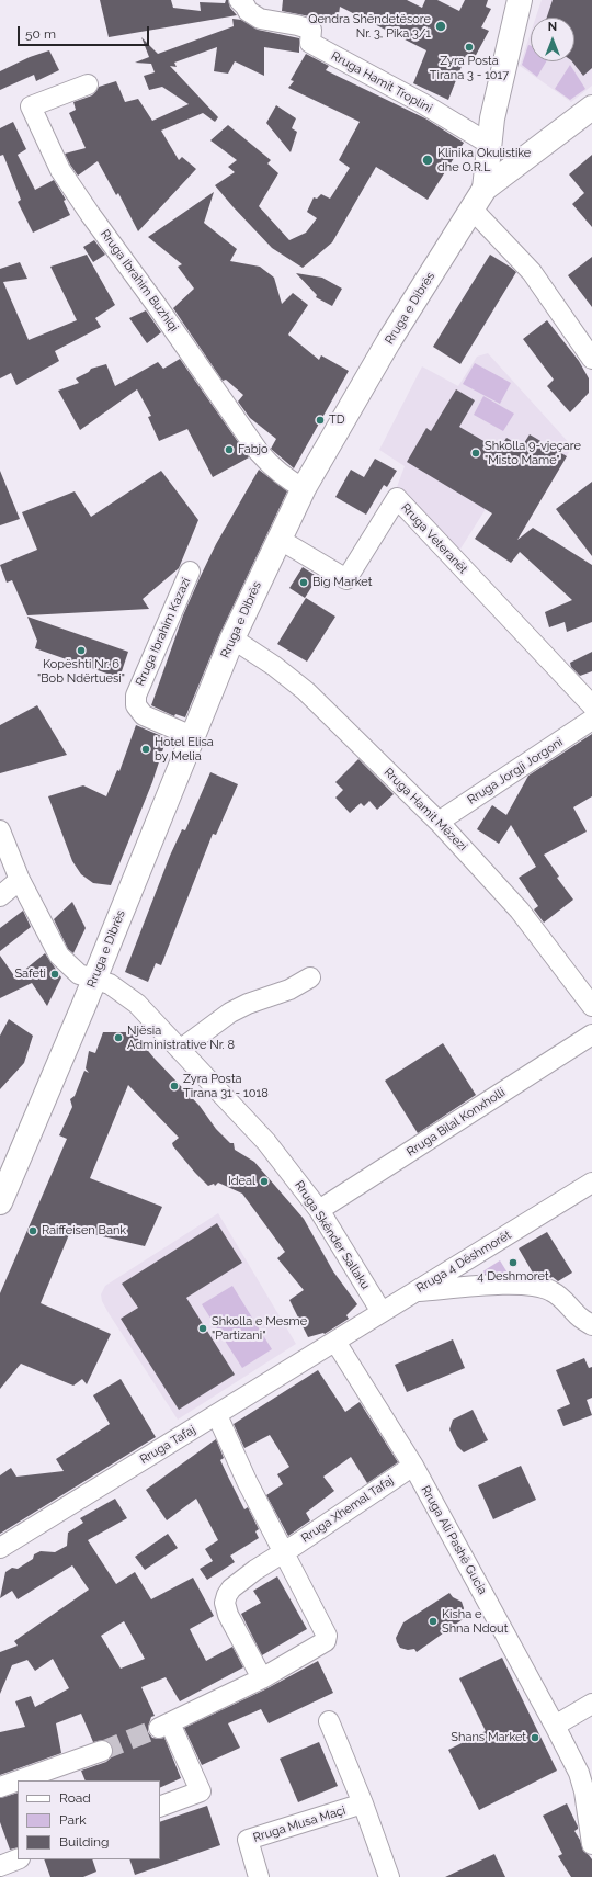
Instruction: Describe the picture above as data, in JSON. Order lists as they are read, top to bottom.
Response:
{
  "streets": {
    "main road": ["Rruga e Dibrës"],
    "street": [
      "Rruga Hamit Troplini",
      "Rruga Ibrahim Buzhiqi",
      "Rruga Veteranët",
      "Rruga Ibrahim Kazazi",
      "Rruga Jorgji Jorgoni",
      "Rruga Hamit Mëzezi",
      "Rruga Bilal Konxholli",
      "Rruga Skënder Sallaku",
      "Rruga 4 Dëshmorët",
      "Rruga Tafaj",
      "Rruga Xhemal Tafaj",
      "Rruga Ali Pashë Gucia",
      "Rruga Musa Maçi"
    ]
  },
  "crossings": [
    ["Rruga Ibrahim Buzhiqi", "Rruga e Dibrës"],
    ["Rruga e Dibrës", "Rruga Veteranët"],
    ["Rruga e Dibrës", "Rruga Ibrahim Kazazi"],
    ["Rruga e Dibrës", "Rruga Hamit Mëzezi"],
    ["Rruga e Dibrës", "Rruga Skënder Sallaku"],
    ["Rruga Jorgji Jorgoni", "Rruga Hamit Mëzezi"],
    ["Rruga Bilal Konxholli", "Rruga Skënder Sallaku"],
    ["Rruga Skënder Sallaku", "Rruga 4 Dëshmorët"],
    ["Rruga 4 Dëshmorët", "Rruga Tafaj"],
    ["Rruga 4 Dëshmorët", "Rruga Ali Pashë Gucia"],
    ["Rruga Tafaj", "Rruga Ali Pashë Gucia"],
    ["Rruga Xhemal Tafaj", "Rruga Ali Pashë Gucia"]
  ],
  "places": [
    "Qendra Shëndetësore Nr. 3, Pika 3/1",
    "Zyra Posta Tirana 3 - 1017",
    "Klinika Okulistike dhe O.R.L",
    "TD",
    "Fabjo",
    "Shkolla 9-vjeçare \"Misto Mame\"",
    "Big Market",
    "Kopështi Nr. 6 \"Bob Ndërtuesi\"",
    "Hotel Elisa by Melia",
    "Safeti",
    "Njësia Administrative Nr. 8",
    "Zyra Posta Tirana 31 - 1018",
    "Ideal",
    "Raiffeisen Bank",
    "4 Deshmoret",
    "Shkolla e Mesme \"Partizani\"",
    "Kisha e Shna Ndout",
    "Shans Market"
  ],
  "legend": ["Road", "Park", "Building"],
  "scale_bar": "50 m",
  "north": "top"
}
